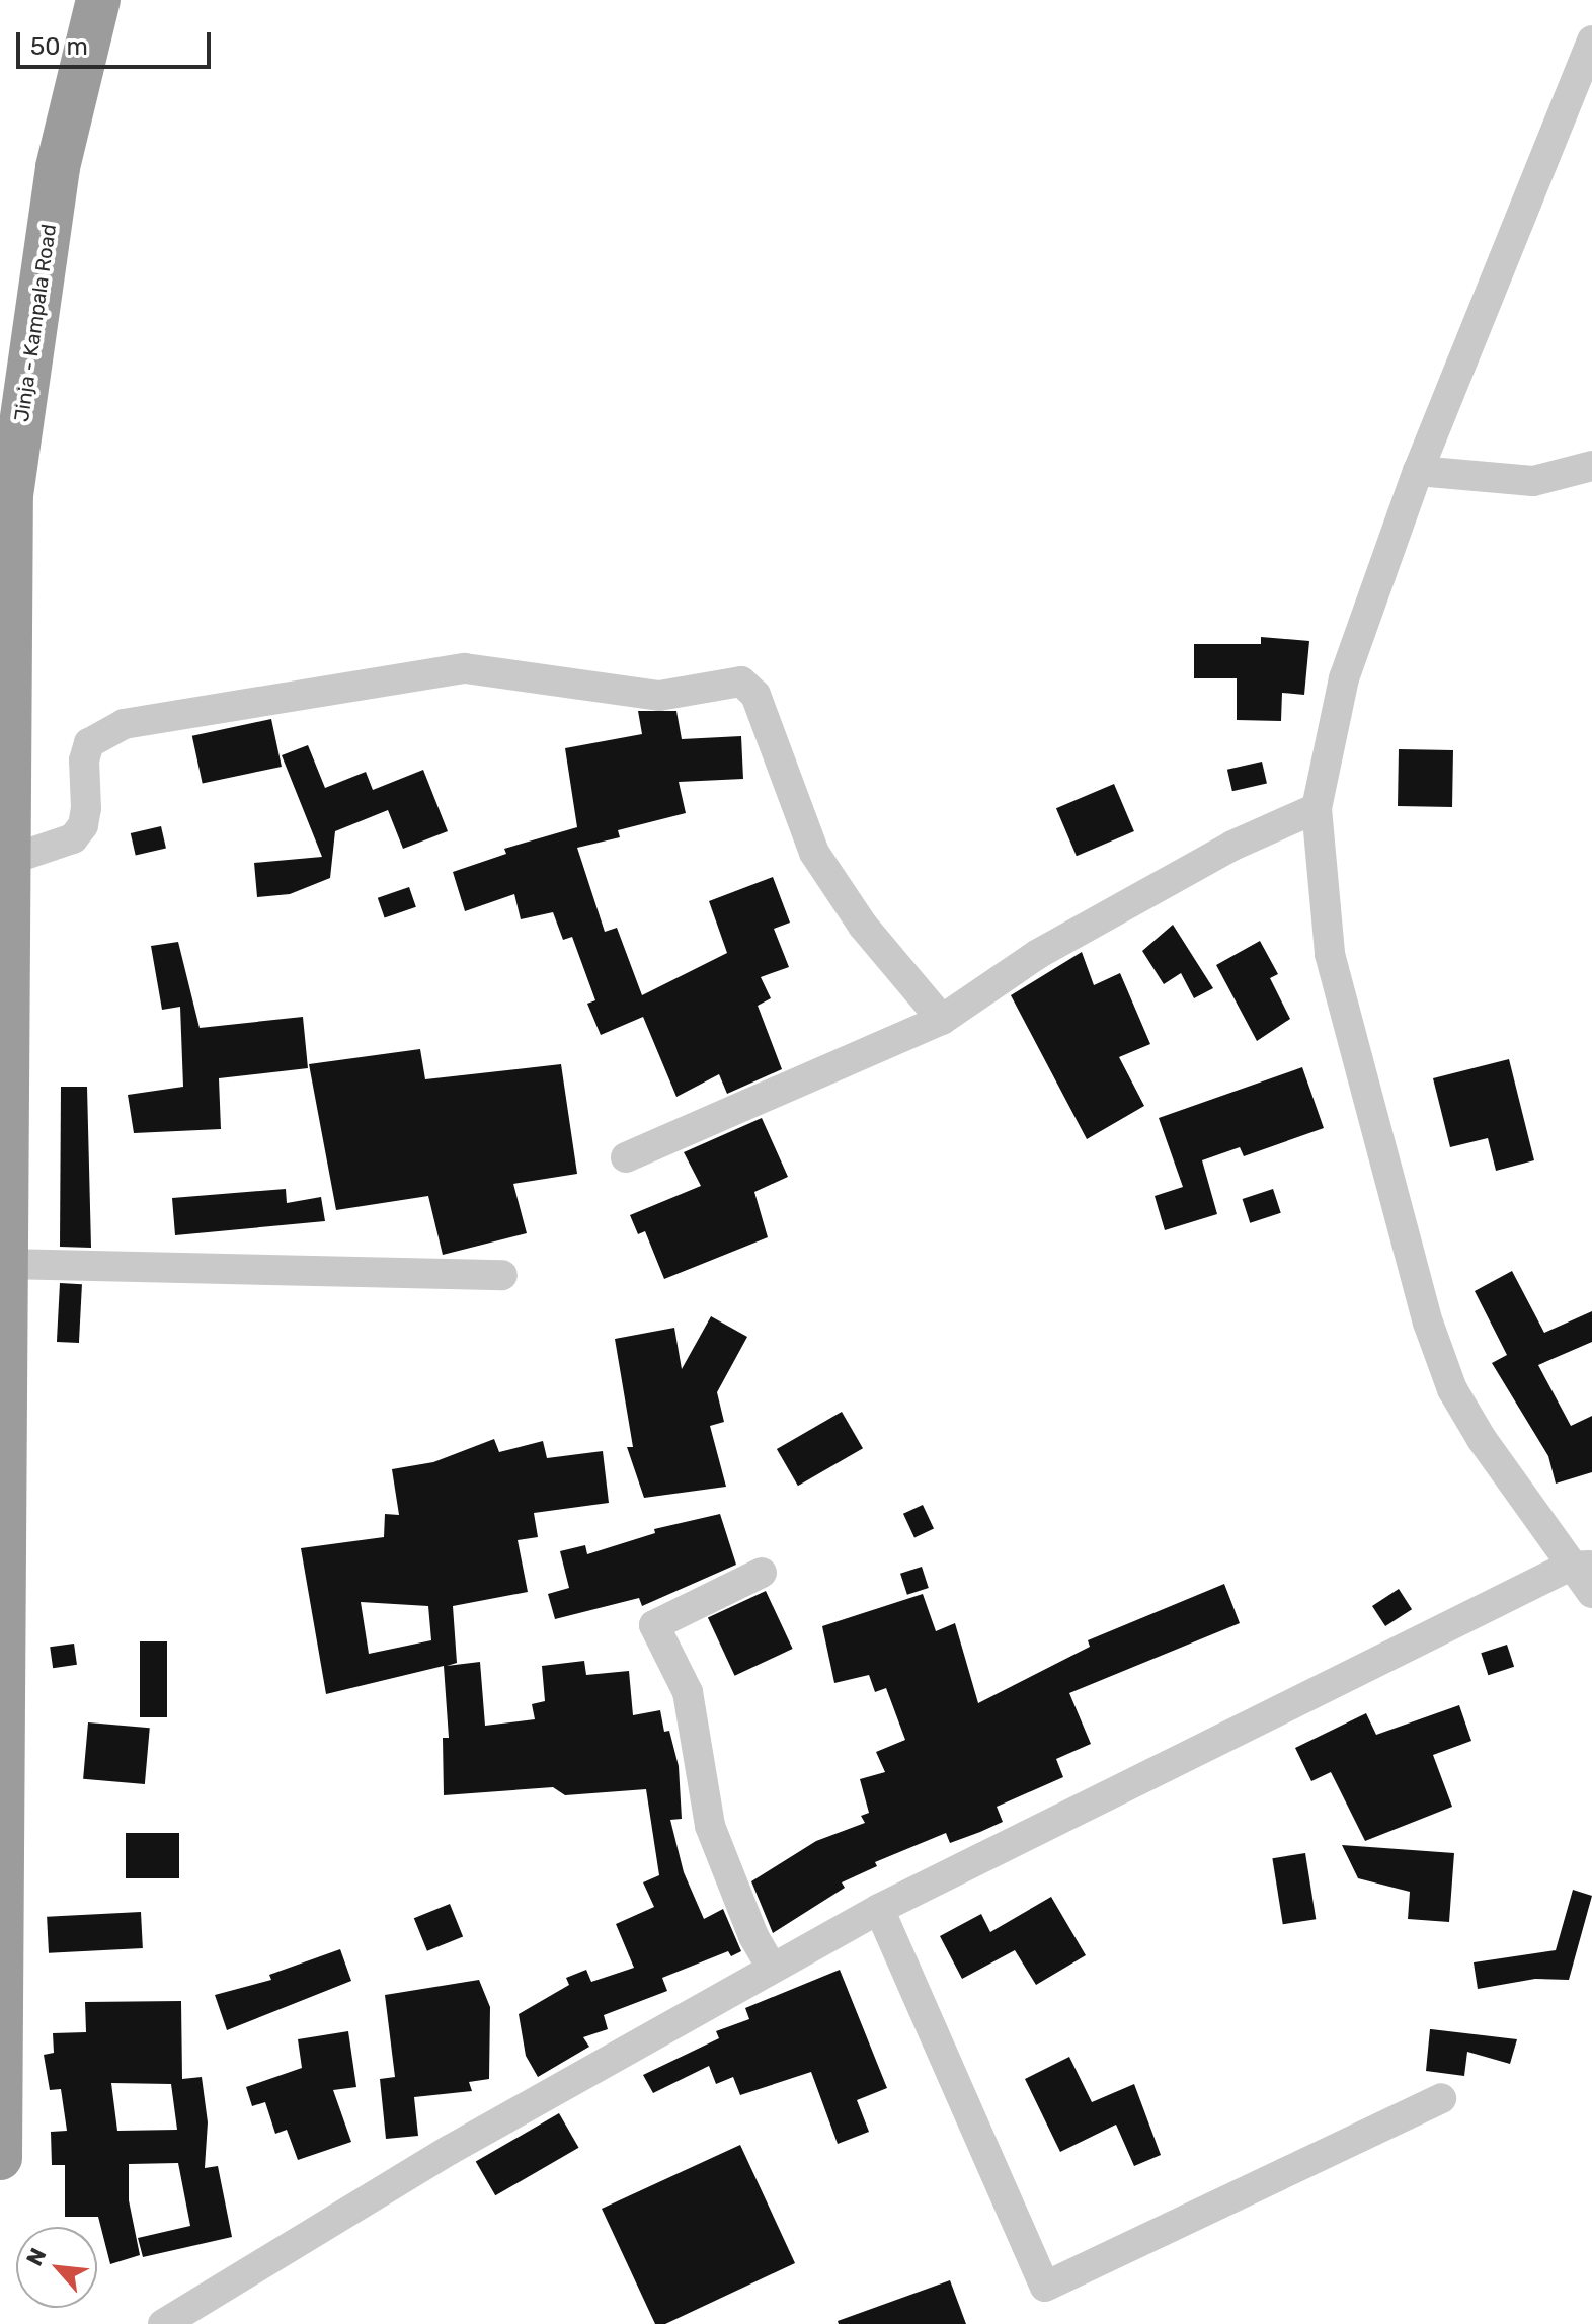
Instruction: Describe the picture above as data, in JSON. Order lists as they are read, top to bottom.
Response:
{
  "streets": {
    "highway": ["Jinja - Kampala Road"]
  },
  "scale_bar": "50 m",
  "north": "top left"
}
